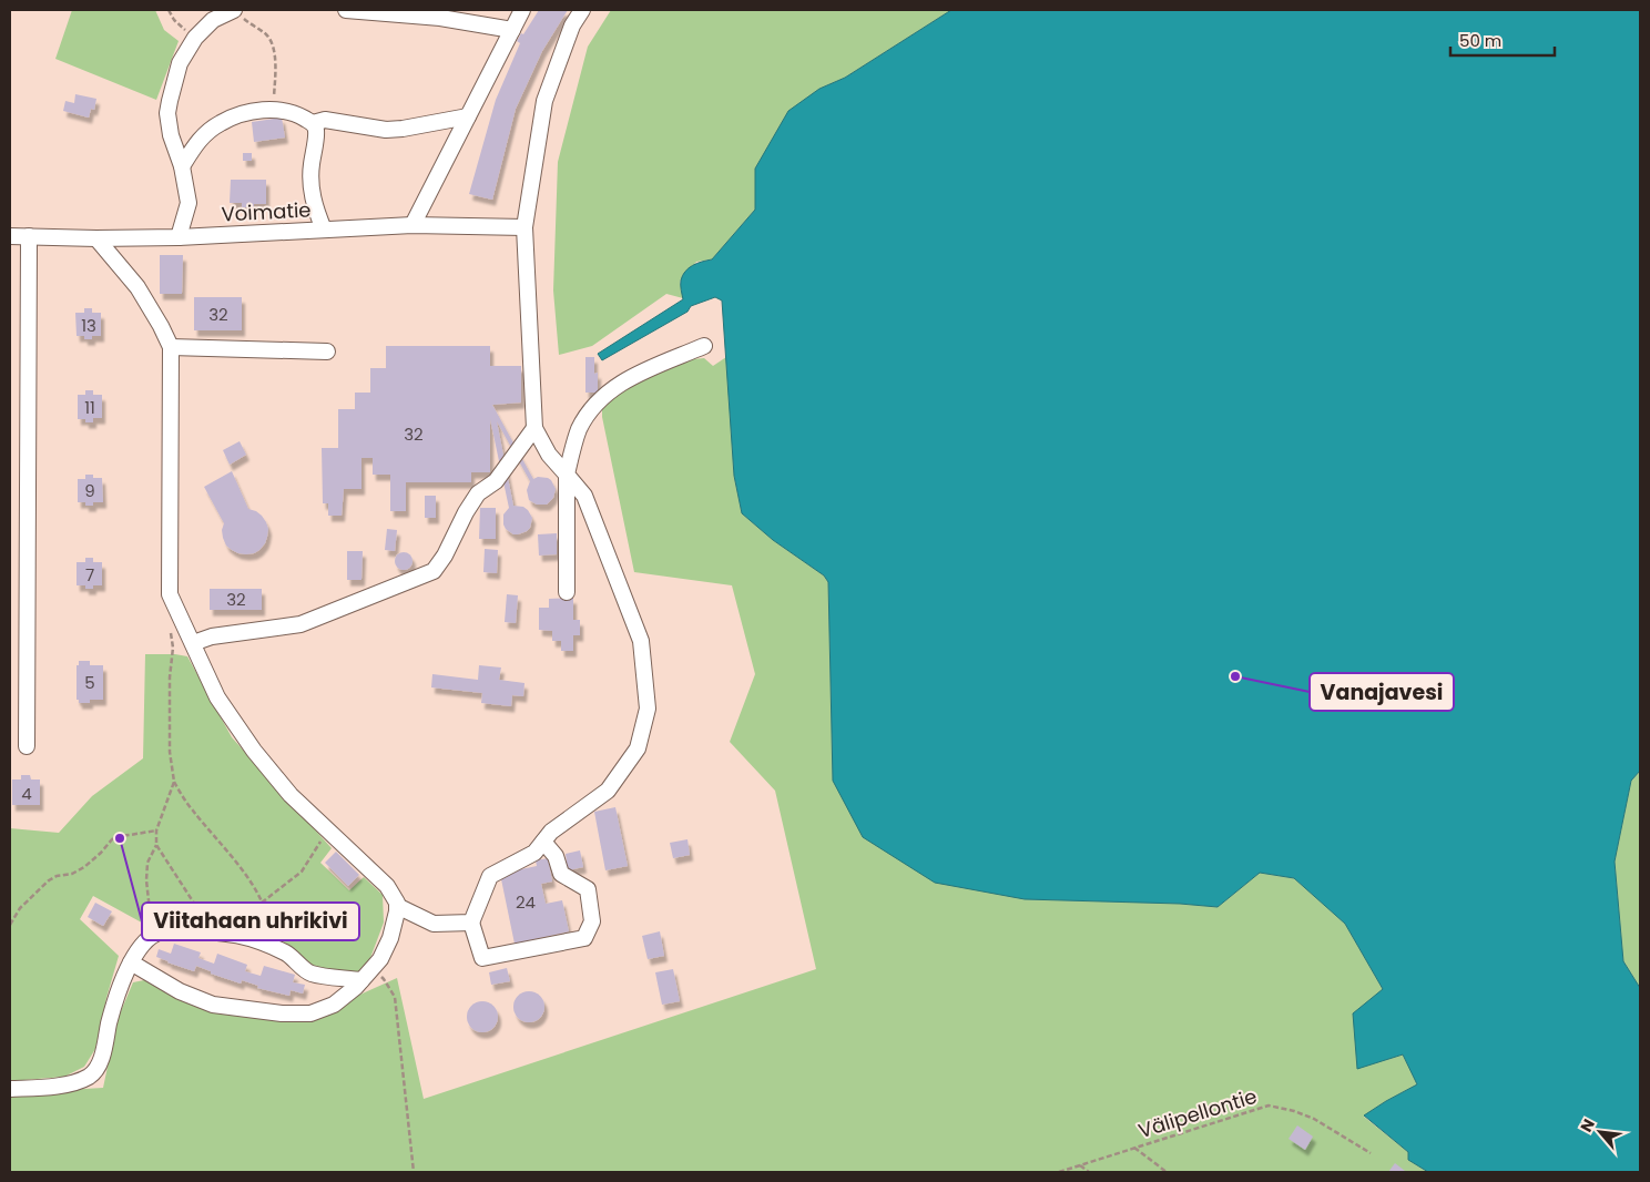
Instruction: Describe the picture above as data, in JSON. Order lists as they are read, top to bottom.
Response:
{
  "streets": {
    "street": ["Voimatie"],
    "path": ["Välipellontie"]
  },
  "places": ["Vanajavesi", "Viitahaan uhrikivi"],
  "house_numbers": [
    "32",
    "13",
    "11",
    "32",
    "9",
    "7",
    "32",
    "5",
    "4",
    "24"
  ],
  "scale_bar": "50 m",
  "north": "top left"
}
